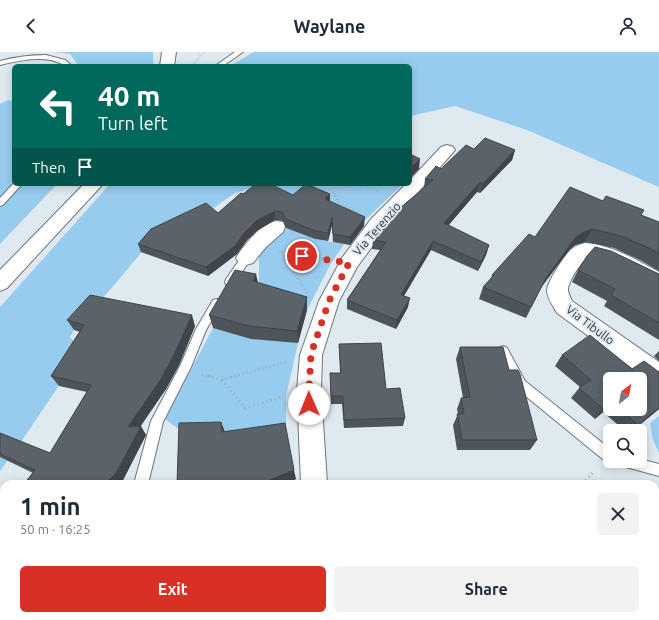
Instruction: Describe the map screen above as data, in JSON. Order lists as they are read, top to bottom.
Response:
{
  "streets": {
    "street": ["Via Terenzio", "Via Tibullo"]
  },
  "north": "top right",
  "page": {
    "header": "Waylane",
    "turn": ["40 m", "Turn left"],
    "then": "Then",
    "heading": ["1 min", "50 m · 16:25"],
    "buttons": ["Exit", "Share"]
  }
}
